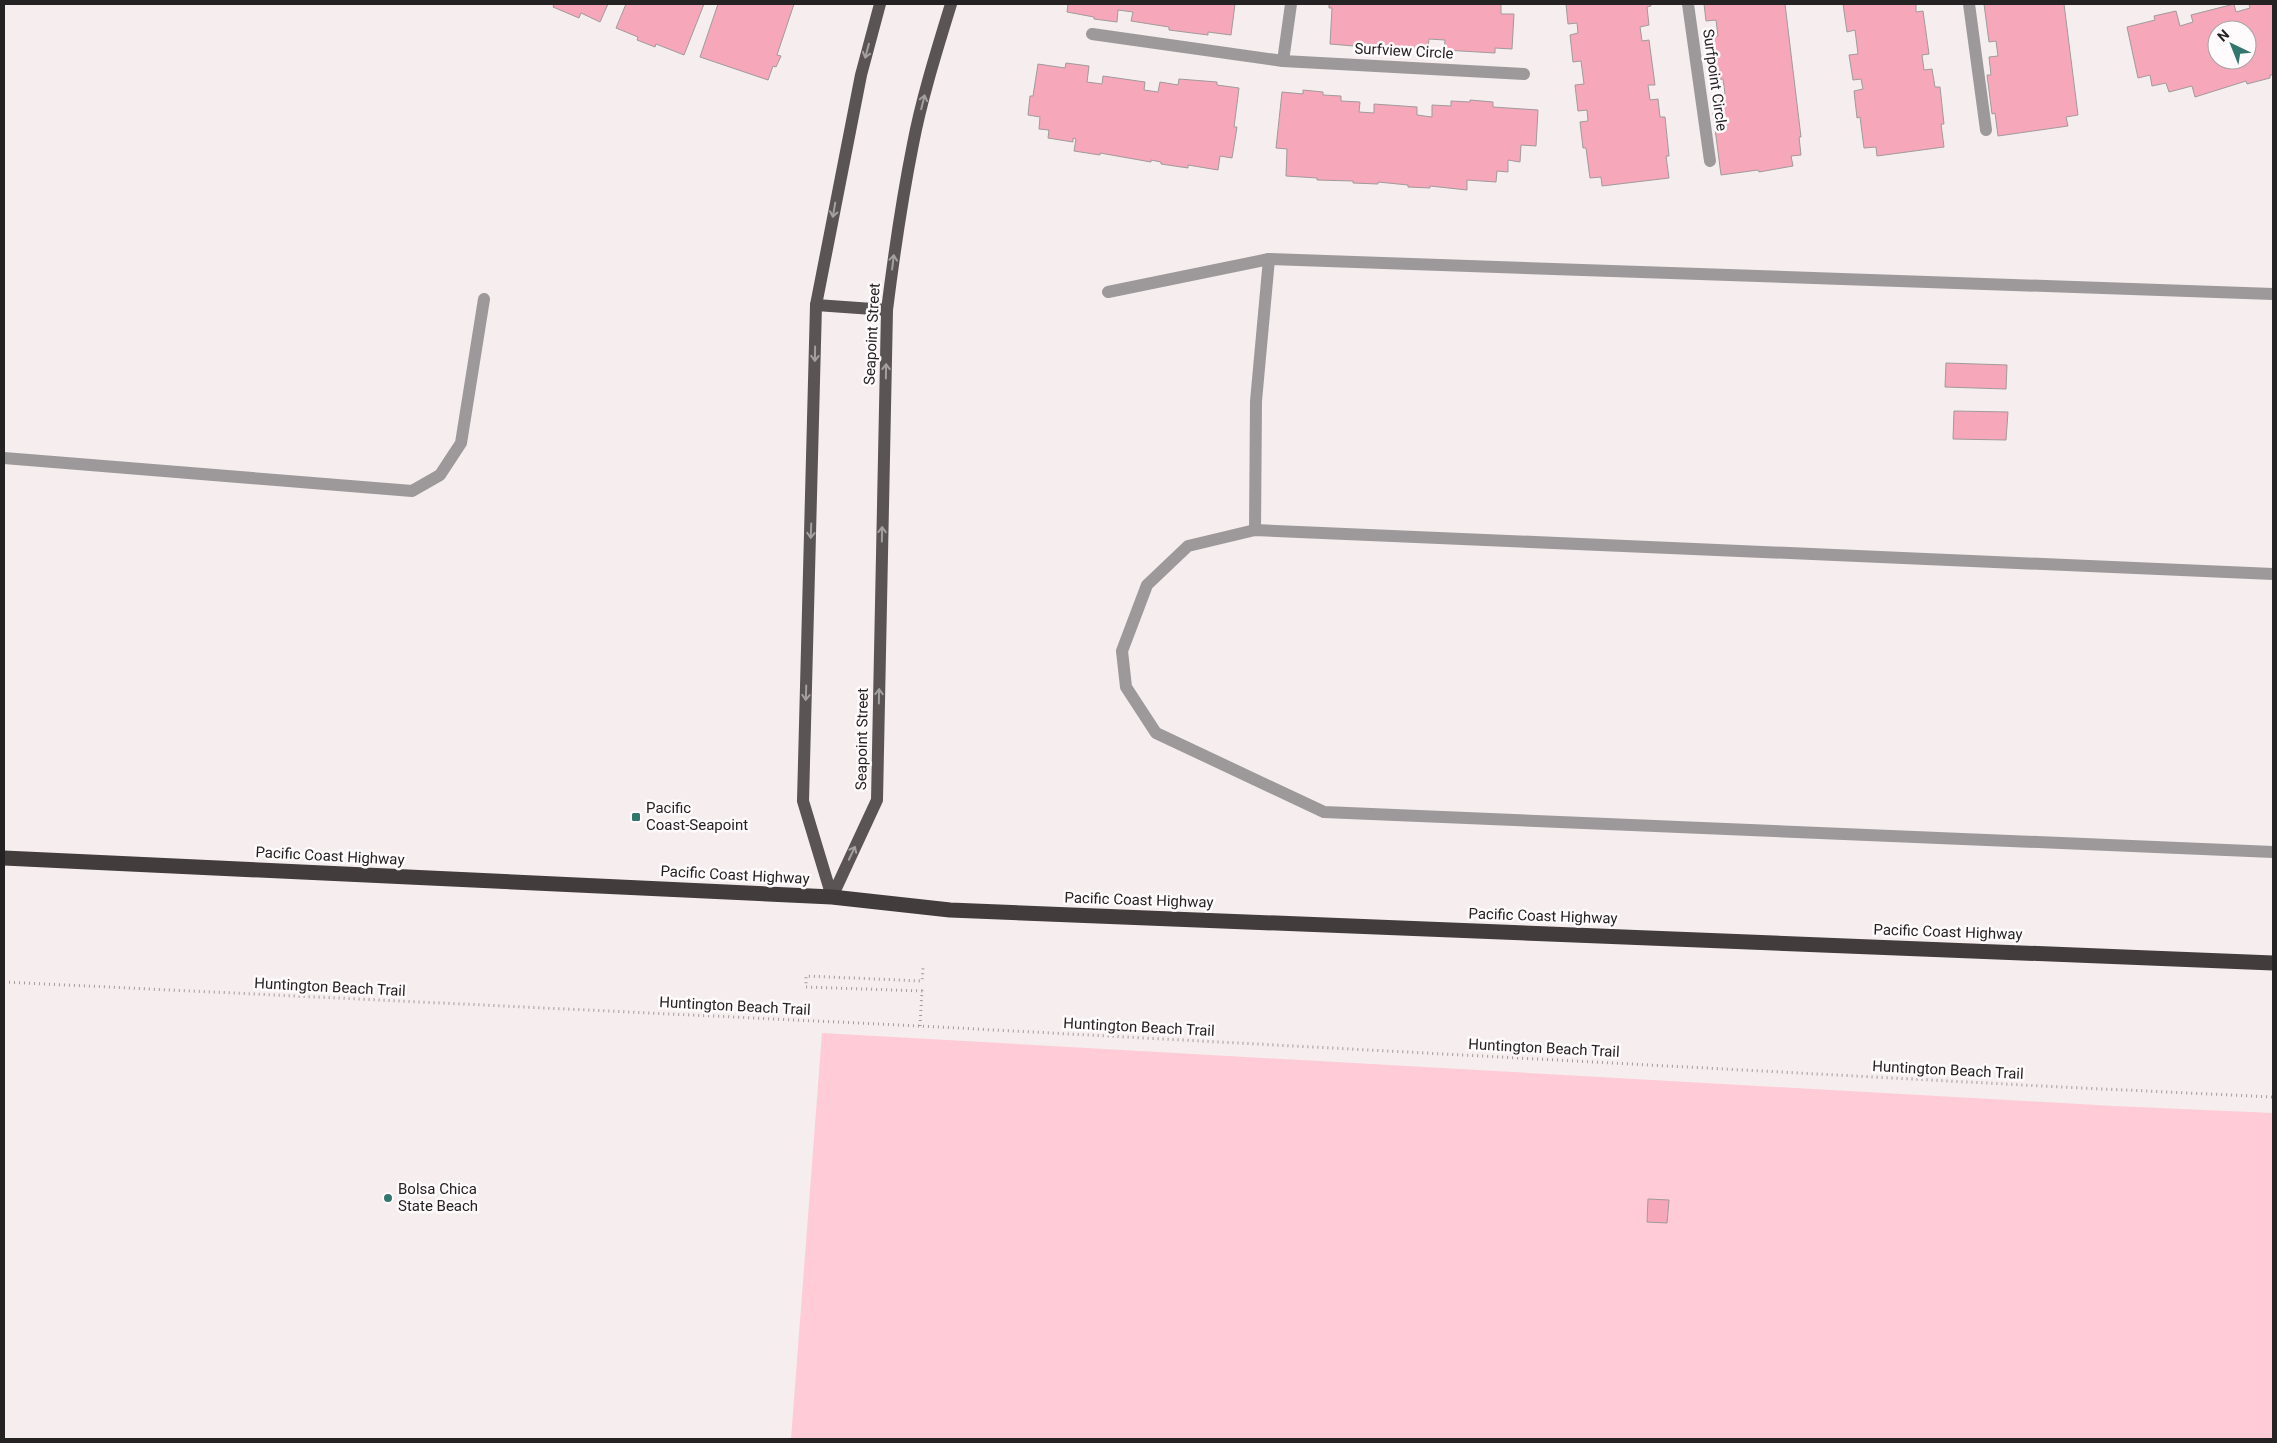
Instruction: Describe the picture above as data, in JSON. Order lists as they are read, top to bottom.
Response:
{
  "streets": {
    "highway": ["Pacific Coast Highway"],
    "main road": ["Seapoint Street"],
    "street": ["Surfview Circle", "Surfpoint Circle"],
    "path": ["Huntington Beach Trail"]
  },
  "crossings": [
    ["Seapoint Street", "Pacific Coast Highway"]
  ],
  "places": {
    "transit": ["Pacific Coast-Seapoint"],
    "other": ["Bolsa Chica State Beach"]
  },
  "north": "top left"
}
